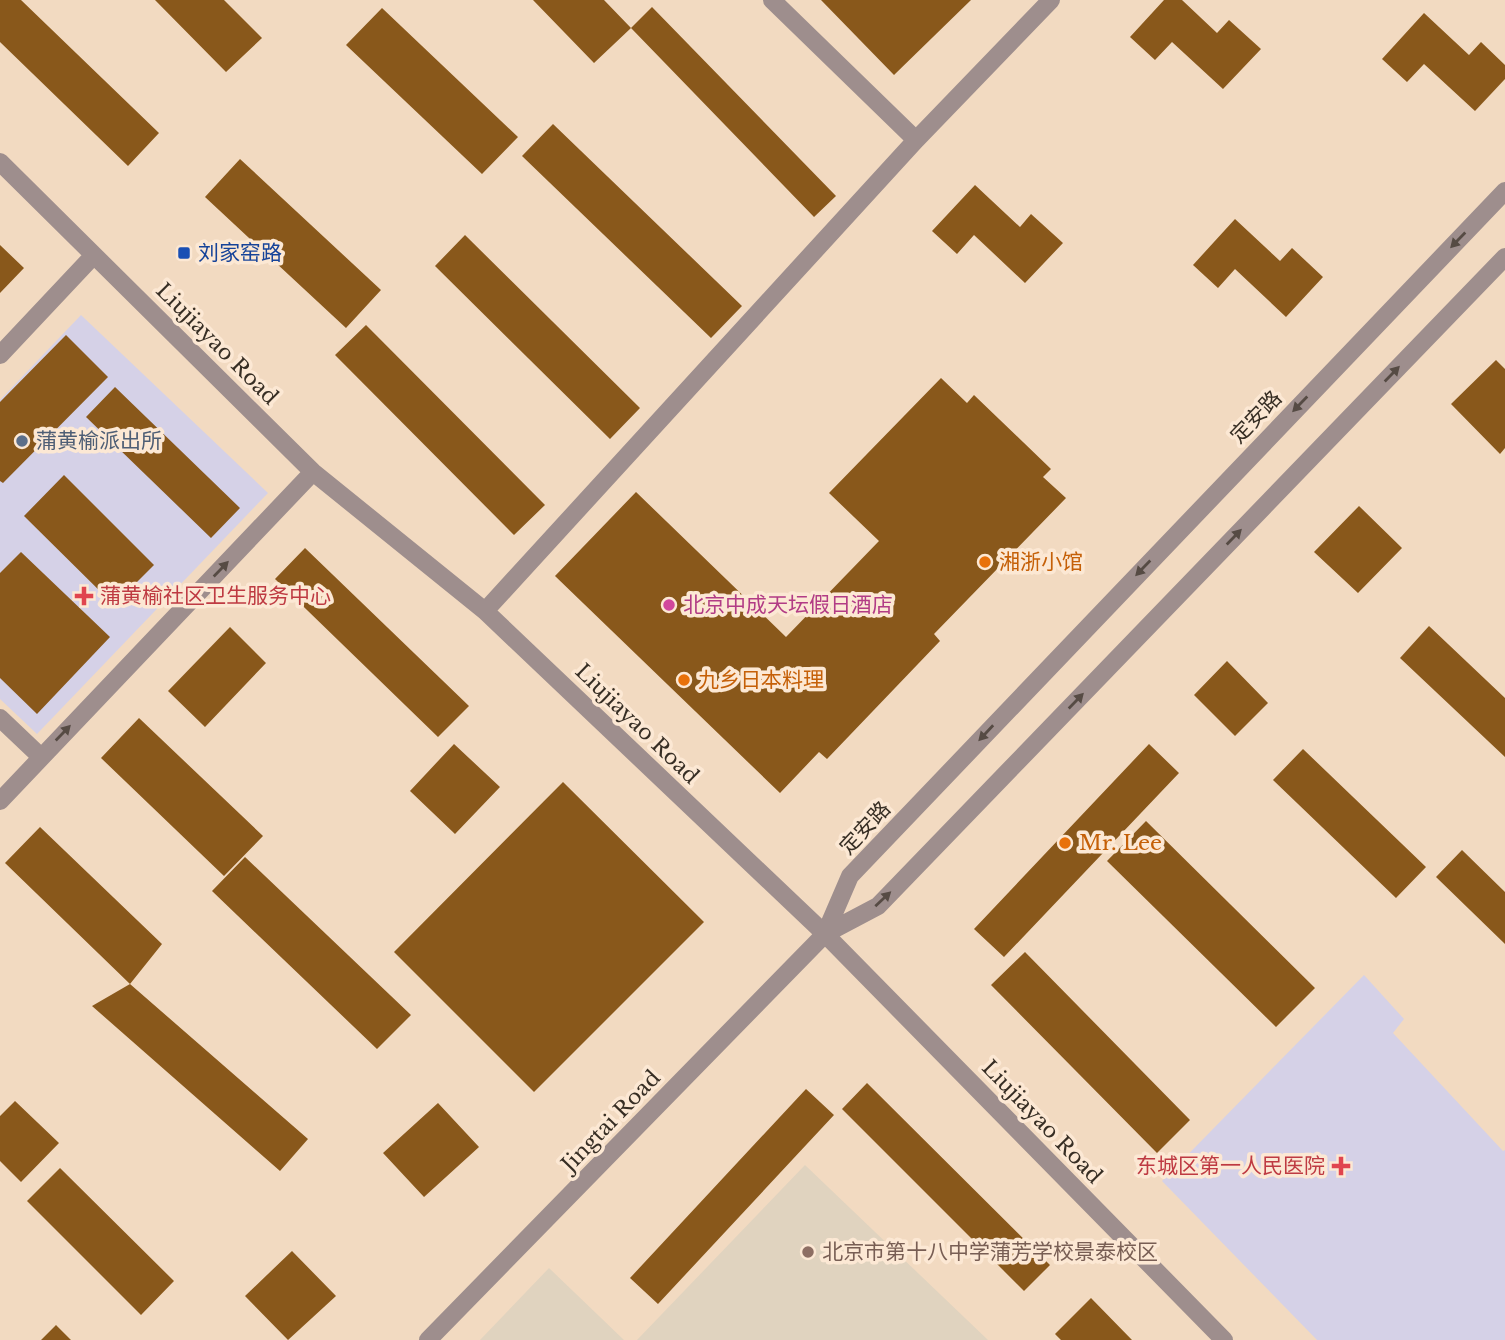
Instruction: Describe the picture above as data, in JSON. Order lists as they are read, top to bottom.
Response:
{
  "streets": {
    "street": ["Liujiayao Road", "定安路", "Jingtai Road"]
  },
  "crossings": [
    ["Liujiayao Road", "定安路"],
    ["Liujiayao Road", "Jingtai Road"],
    ["定安路", "Jingtai Road"]
  ],
  "places": {
    "transit": ["刘家窑路"],
    "other": [
      "蒲黄榆派出所",
      "湘浙小馆",
      "北京中成天坛假日酒店",
      "九乡日本料理",
      "Mr. Lee",
      "北京市第十八中学蒲芳学校景泰校区"
    ],
    "health": ["蒲黄榆社区卫生服务中心", "东城区第一人民医院"]
  }
}
